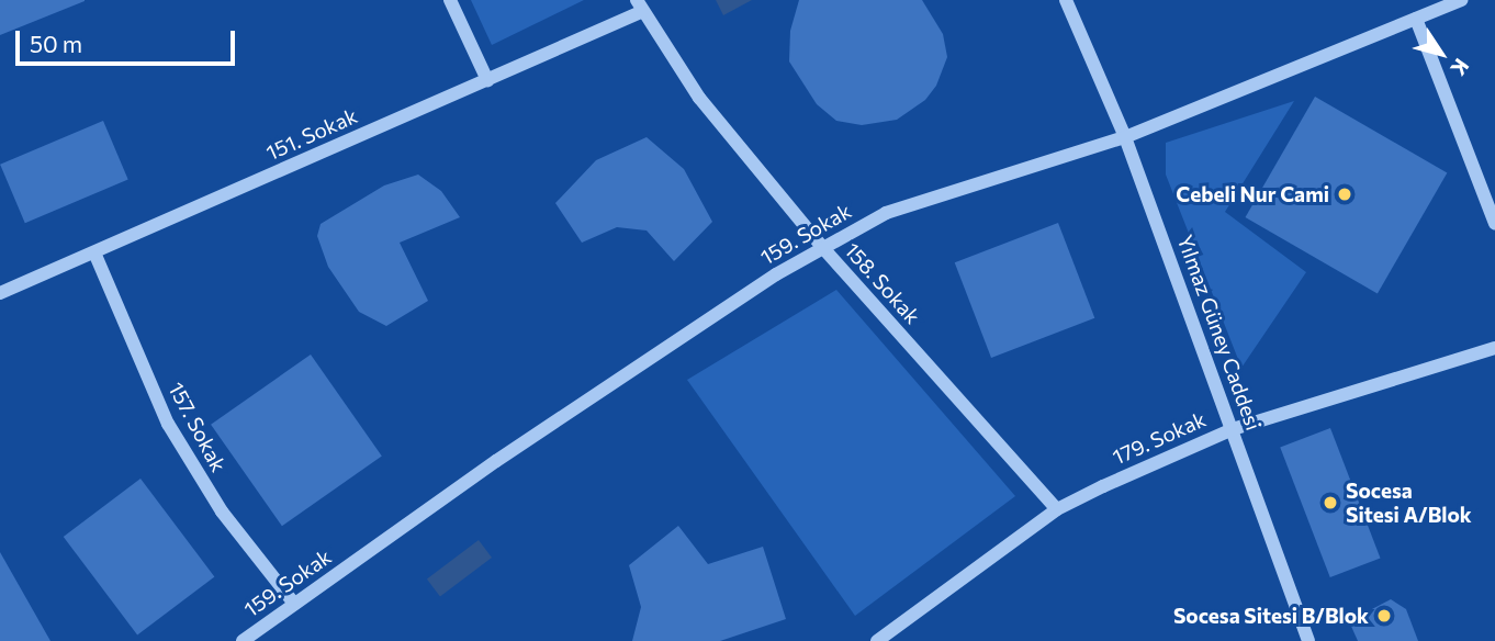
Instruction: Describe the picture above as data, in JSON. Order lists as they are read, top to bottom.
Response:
{
  "streets": {
    "street": [
      "151. Sokak",
      "159. Sokak",
      "158. Sokak",
      "Yılmaz Güney Caddesi",
      "157. Sokak",
      "179. Sokak"
    ]
  },
  "crossings": [
    ["151. Sokak", "158. Sokak"],
    ["151. Sokak", "157. Sokak"],
    ["159. Sokak", "158. Sokak"],
    ["159. Sokak", "Yılmaz Güney Caddesi"],
    ["159. Sokak", "157. Sokak"],
    ["158. Sokak", "179. Sokak"],
    ["Yılmaz Güney Caddesi", "179. Sokak"]
  ],
  "places": ["Cebeli Nur Cami", "Socesa Sitesi A/Blok", "Socesa Sitesi B/Blok"],
  "scale_bar": "50 m",
  "north": "bottom right"
}
